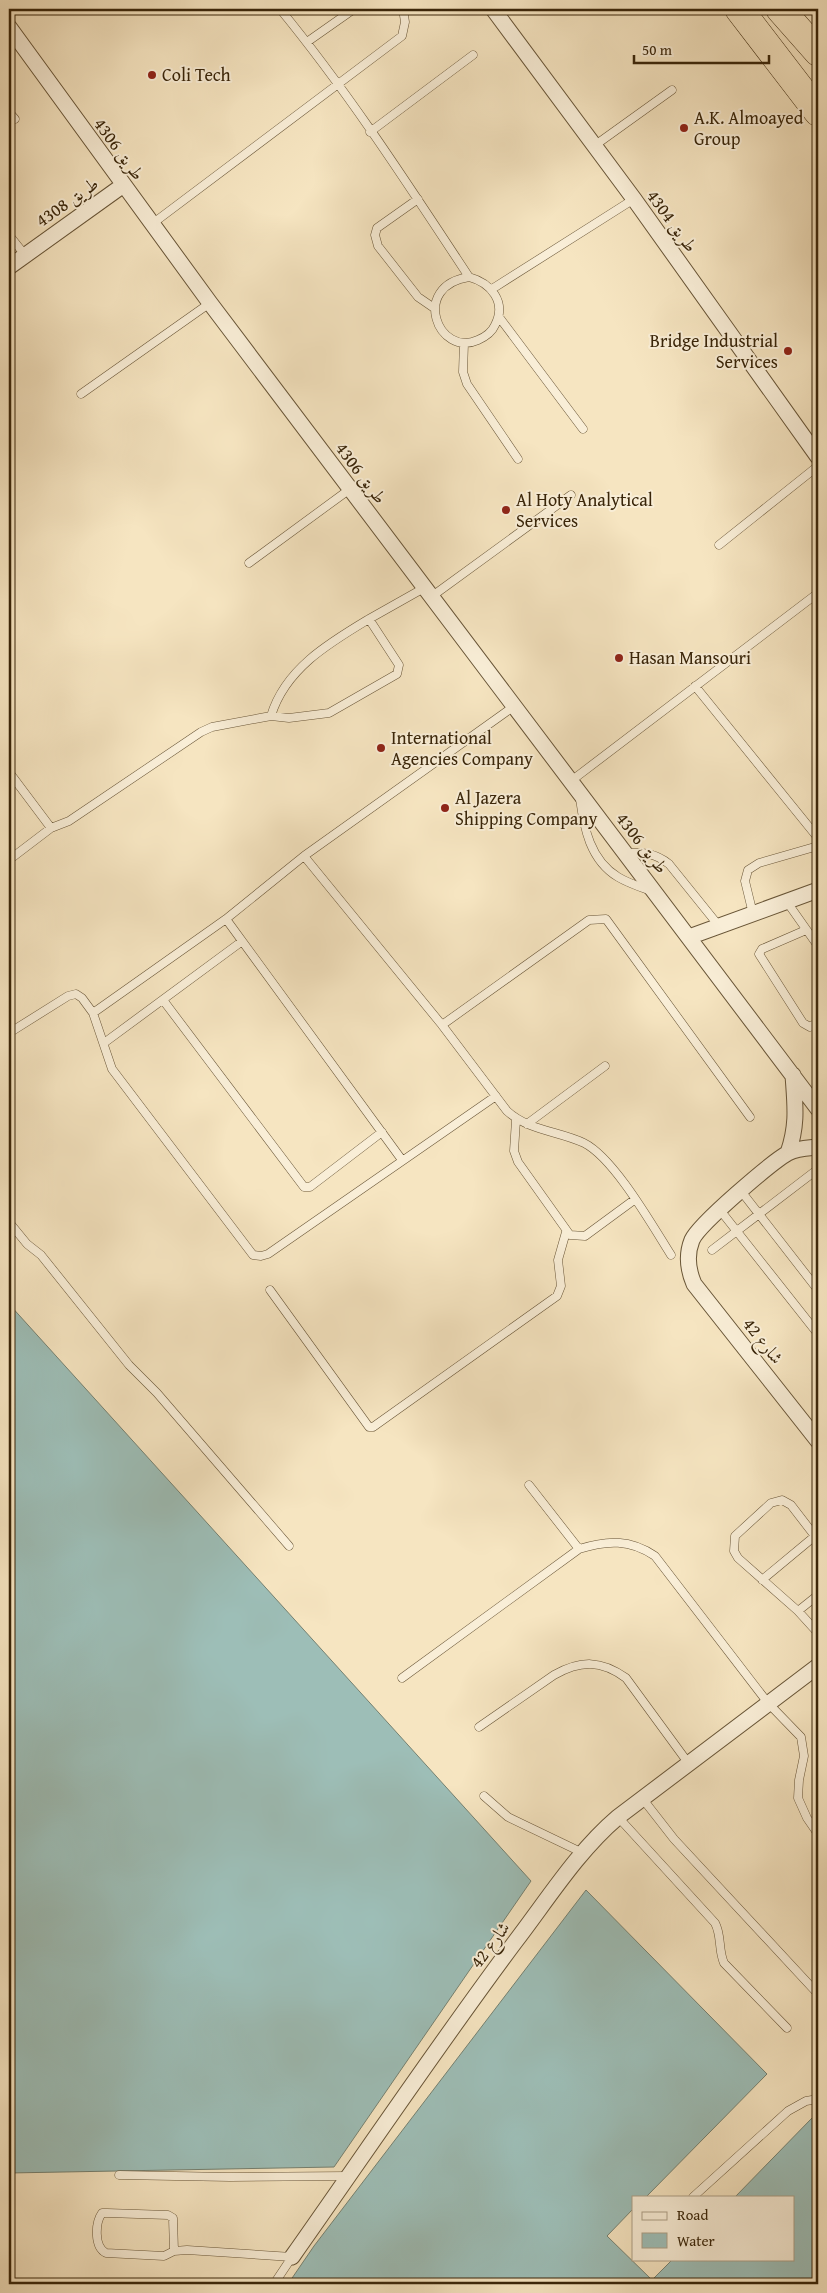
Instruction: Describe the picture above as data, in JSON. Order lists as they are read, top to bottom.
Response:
{
  "streets": {
    "street": [
      "طريق 4306",
      "طريق 4308",
      "طريق 4304",
      "شارع 42"
    ]
  },
  "crossings": [
    ["طريق 4306", "طريق 4308"]
  ],
  "places": [
    "Coli Tech",
    "A.K. Almoayed Group",
    "Bridge Industrial Services",
    "Al Hoty Analytical Services",
    "Hasan Mansouri",
    "International Agencies Company",
    "Al Jazera Shipping Company"
  ],
  "legend": ["Road", "Water"],
  "scale_bar": "50 m"
}
